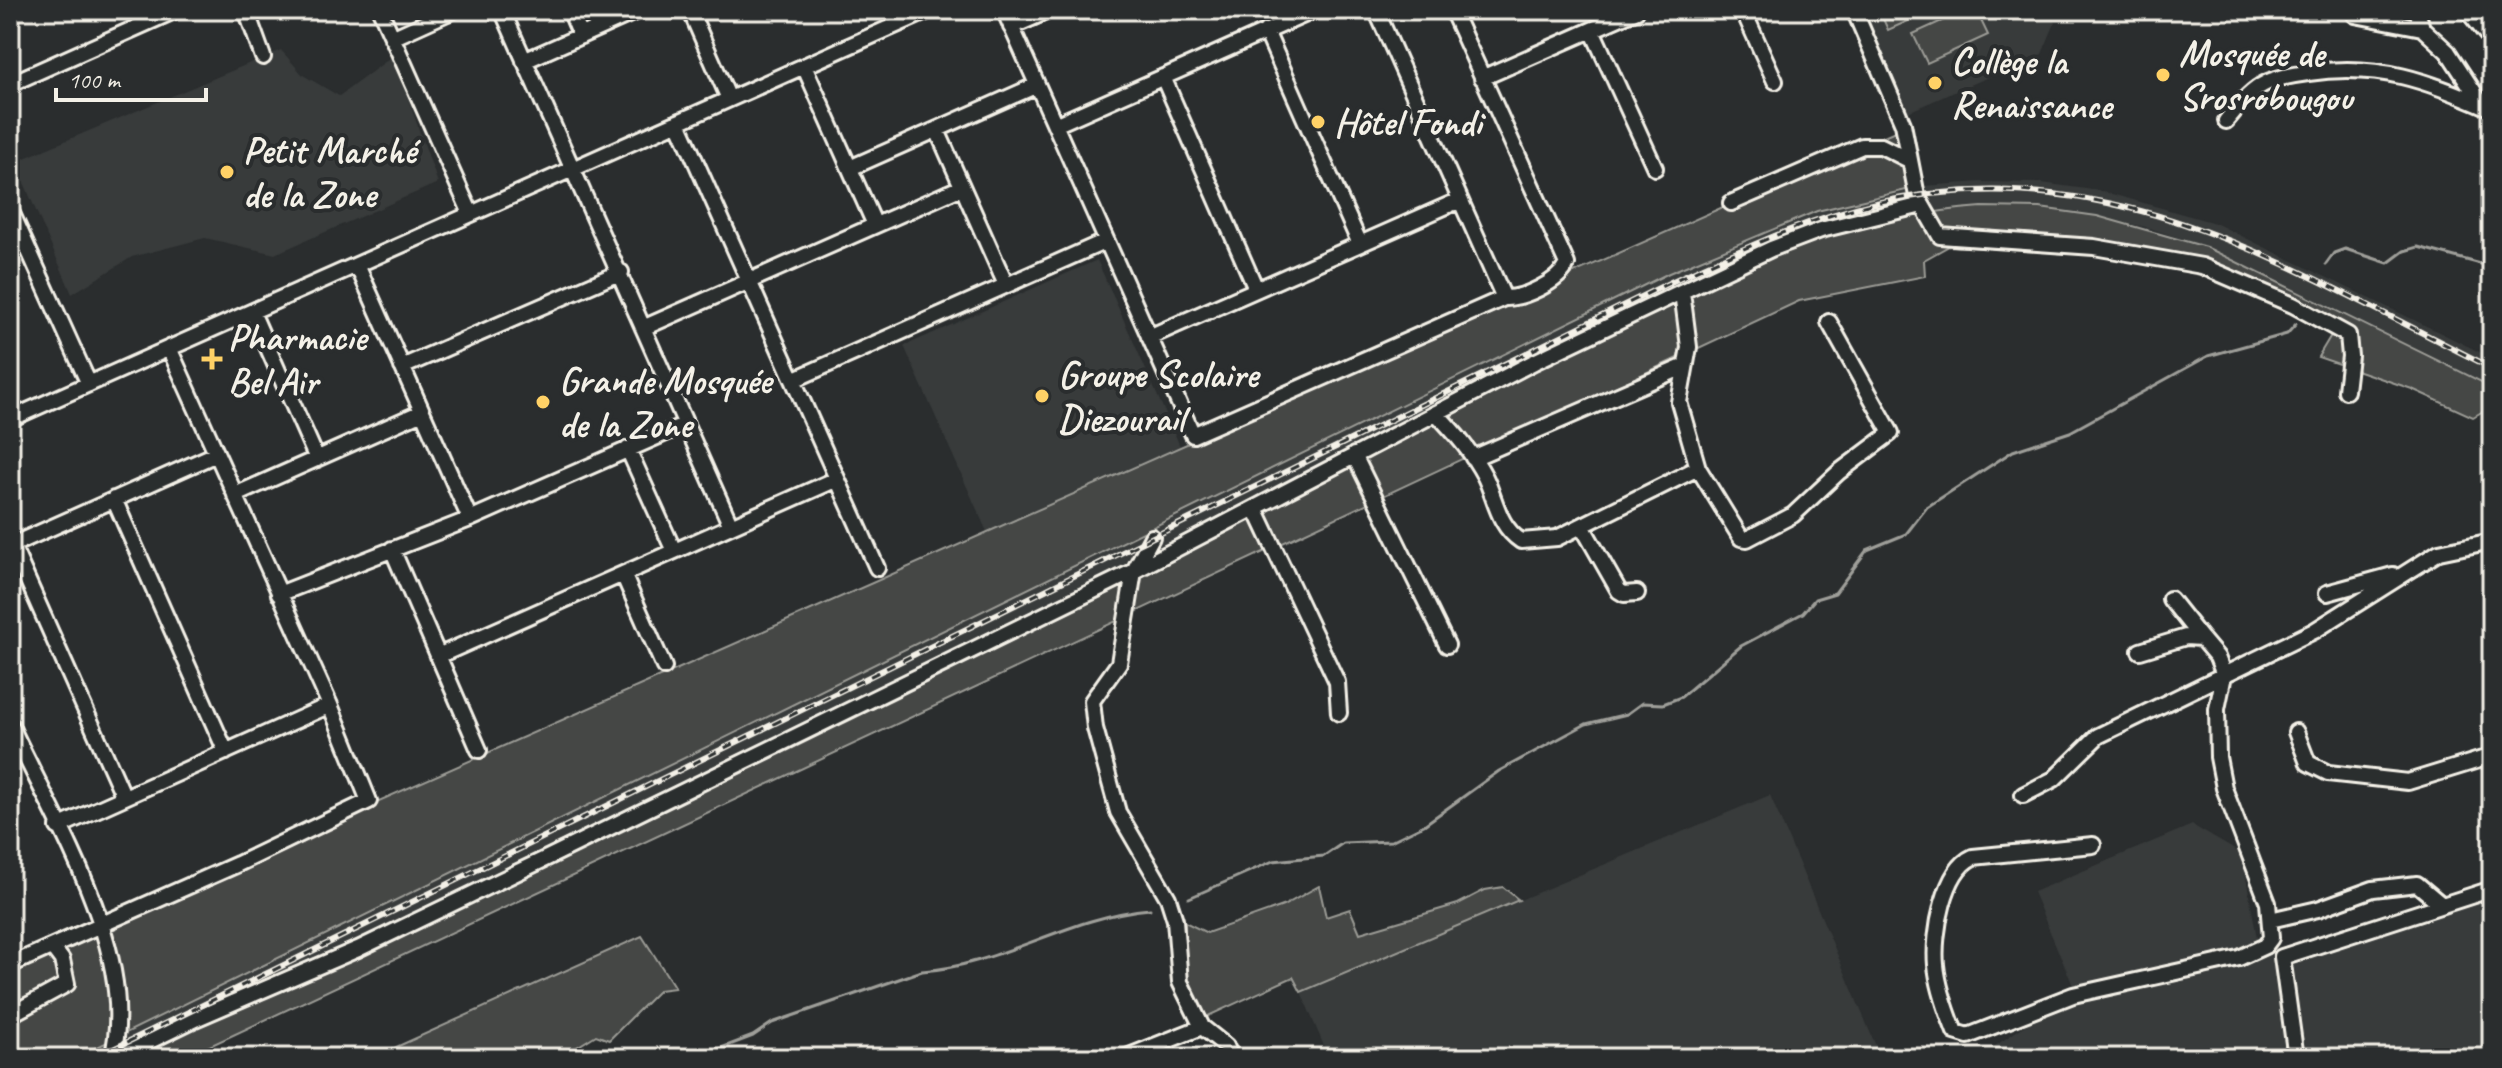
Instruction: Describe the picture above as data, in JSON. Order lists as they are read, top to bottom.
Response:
{
  "places": {
    "other": [
      "Mosquée de Srosrobougou",
      "Collège la Renaissance",
      "Hôtel Fondi",
      "Petit Marché de la Zone",
      "Groupe Scolaire Diezourail",
      "Grande Mosquée de la Zone"
    ],
    "health": ["Pharmacie Bel Air"]
  },
  "scale_bar": "100 m"
}
